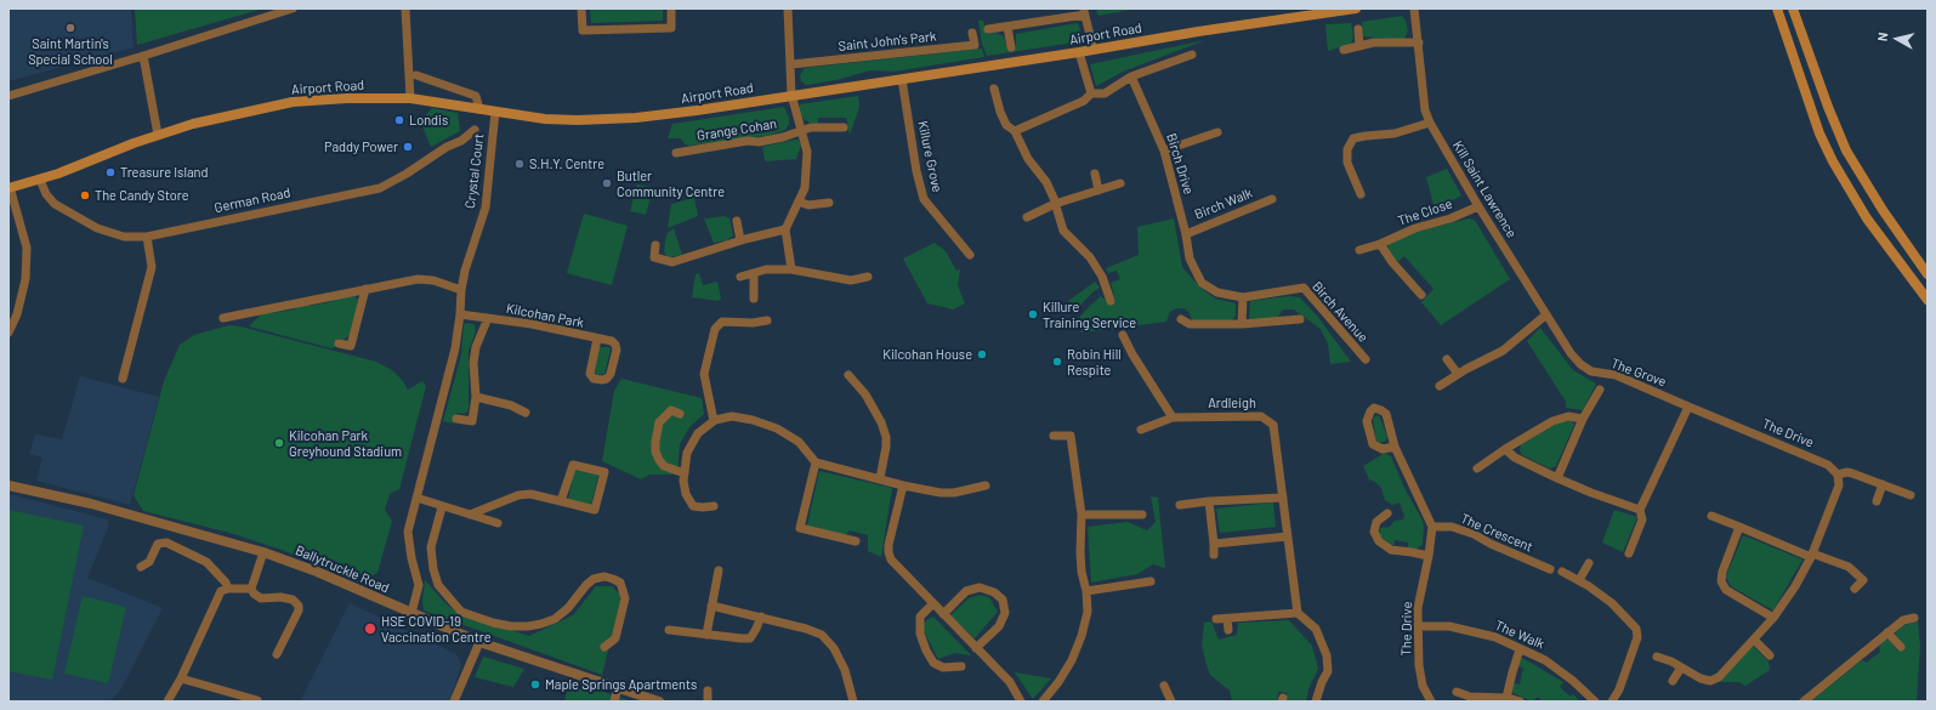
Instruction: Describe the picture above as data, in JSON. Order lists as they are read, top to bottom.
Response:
{
  "streets": {
    "main road": ["Airport Road"],
    "street": [
      "Saint John's Park",
      "Grange Cohan",
      "Killure Grove",
      "Birch Drive",
      "Crystal Court",
      "Kill Saint Lawrence",
      "German Road",
      "Birch Walk",
      "The Close",
      "Birch Avenue",
      "Kilcohan Park",
      "The Grove",
      "Ardleigh",
      "The Drive",
      "The Crescent",
      "Ballytruckle Road",
      "The Walk"
    ]
  },
  "crossings": [
    ["Airport Road", "Killure Grove"],
    ["Airport Road", "Crystal Court"],
    ["Airport Road", "German Road"],
    ["Birch Drive", "Birch Walk"],
    ["Birch Drive", "Birch Avenue"],
    ["Crystal Court", "Kilcohan Park"],
    ["Crystal Court", "Ballytruckle Road"],
    ["Kill Saint Lawrence", "The Close"],
    ["Kill Saint Lawrence", "The Grove"],
    ["Birch Walk", "Birch Avenue"],
    ["The Grove", "The Drive"],
    ["The Drive", "The Crescent"],
    ["The Drive", "The Walk"]
  ],
  "places": [
    "Saint Martin's Special School",
    "Londis",
    "Paddy Power",
    "S.H.Y. Centre",
    "Treasure Island",
    "Butler Community Centre",
    "The Candy Store",
    "Killure Training Service",
    "Kilcohan House",
    "Robin Hill Respite",
    "Kilcohan Park Greyhound Stadium",
    "HSE COVID-19 Vaccination Centre",
    "Maple Springs Apartments"
  ],
  "north": "left"
}
